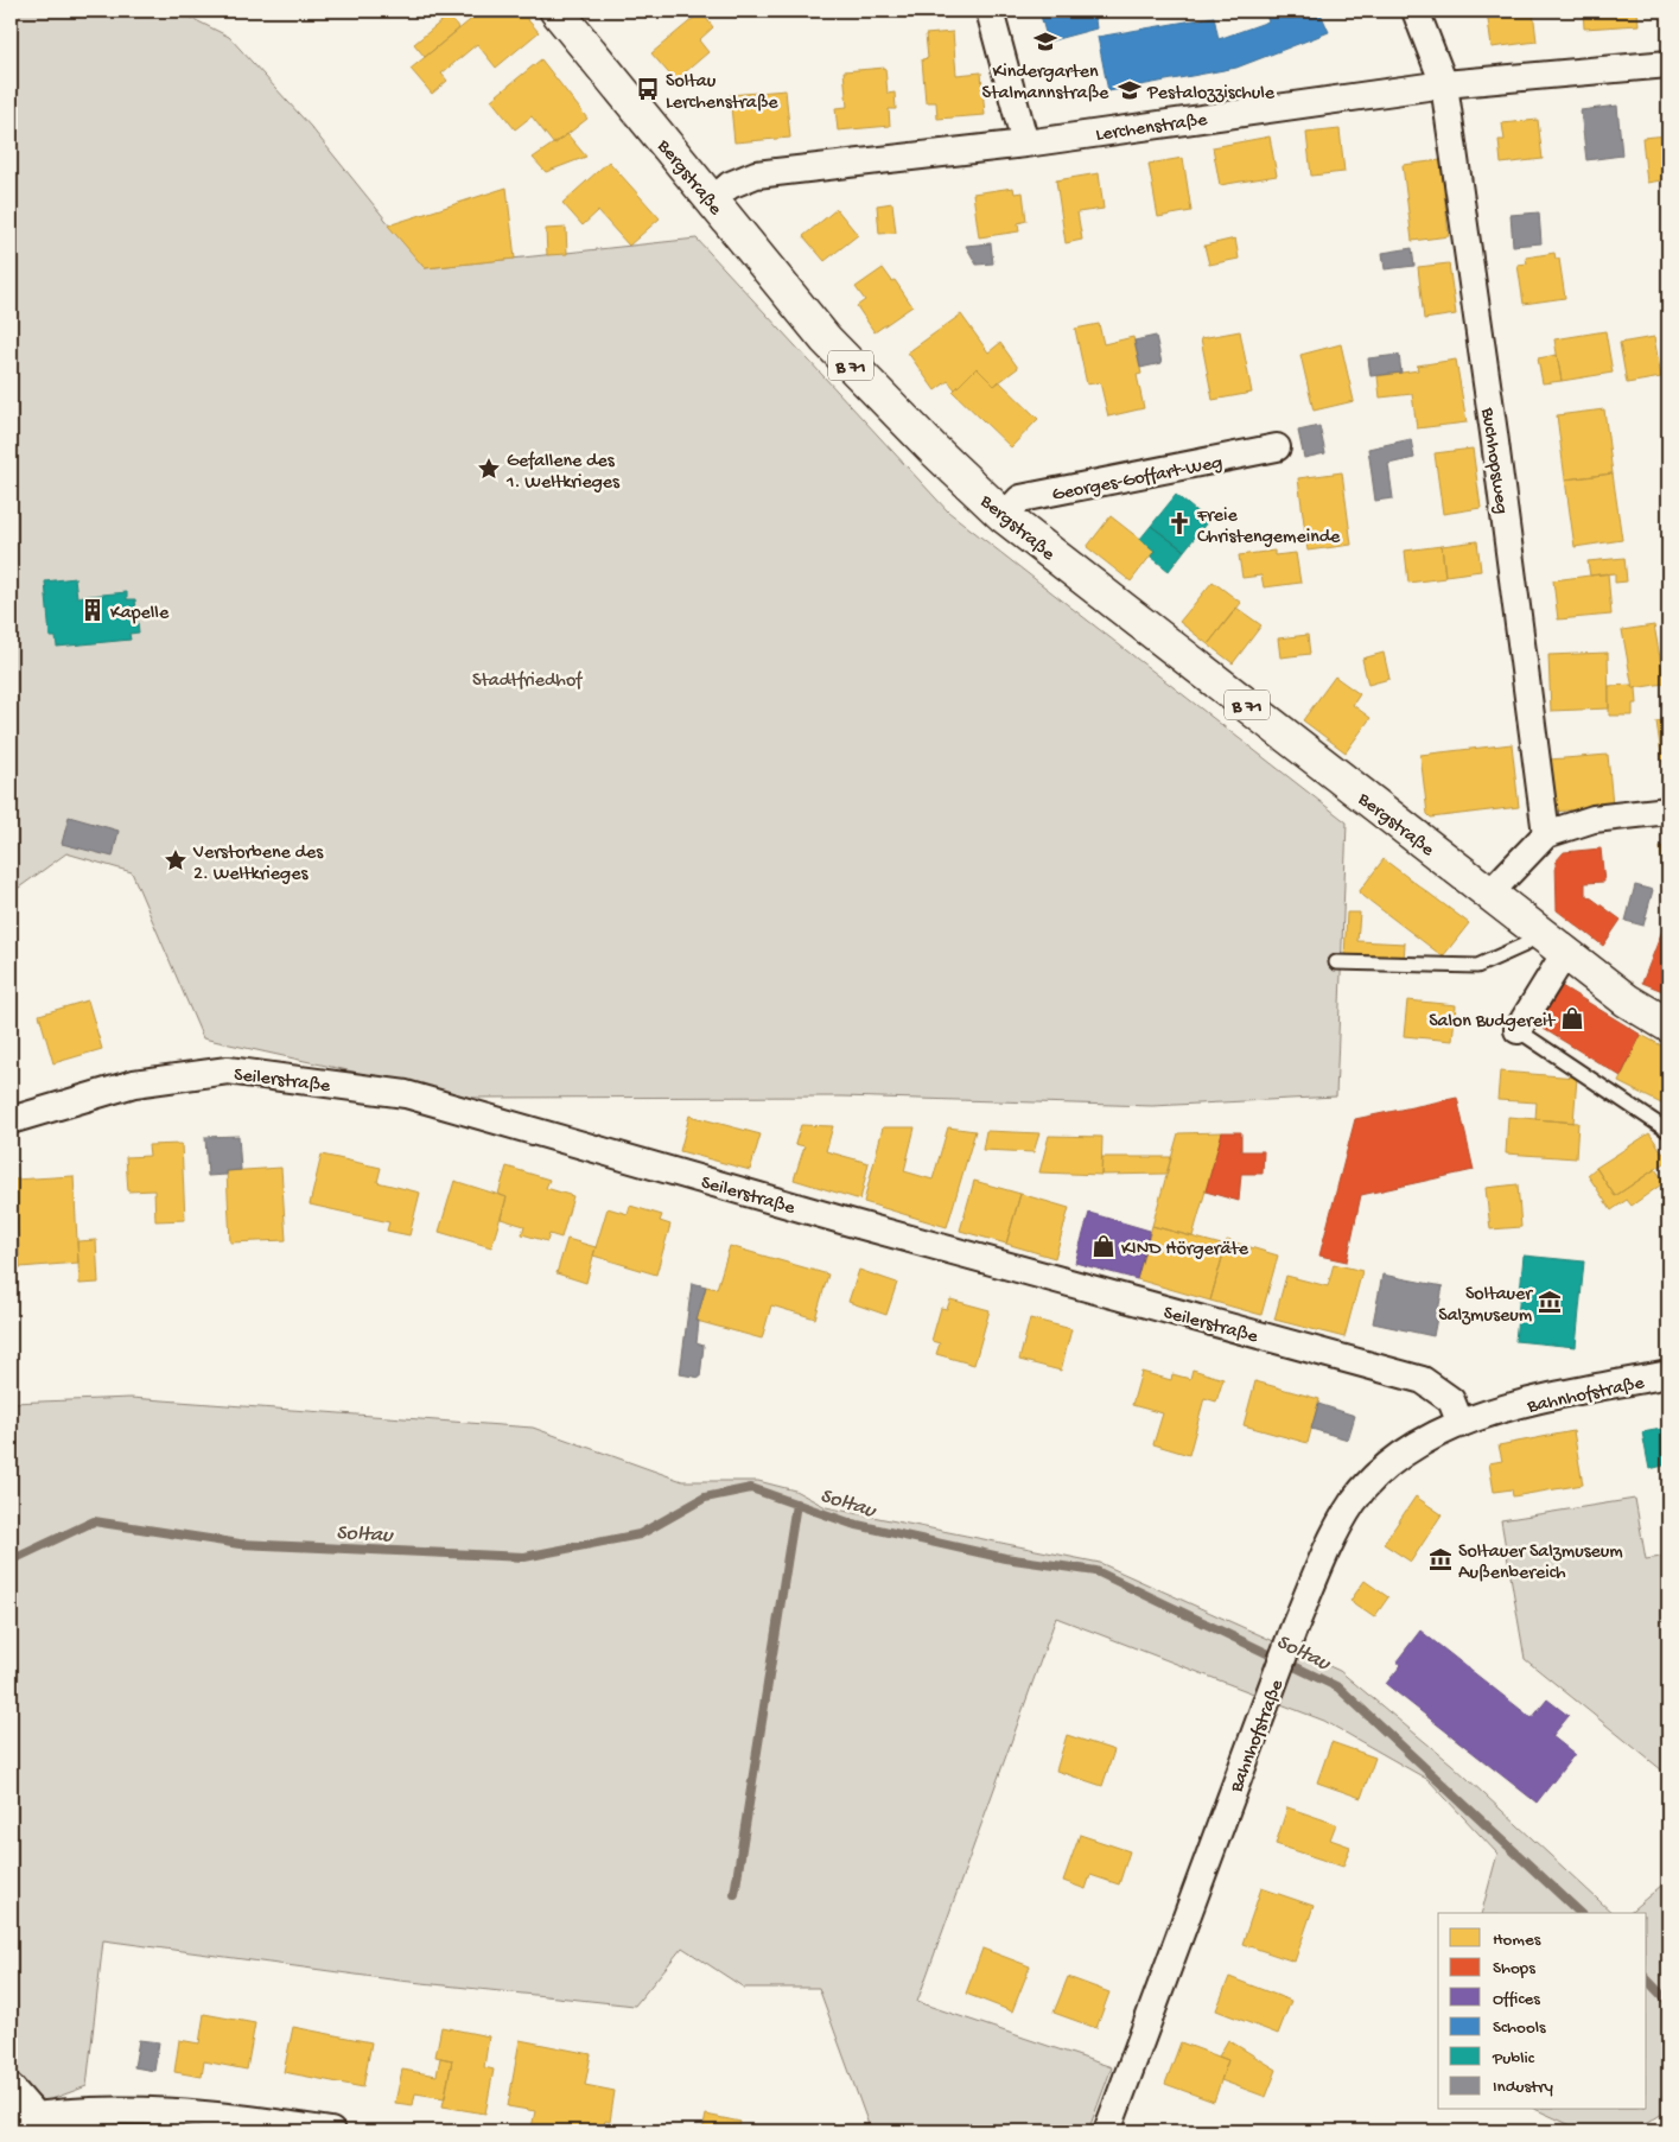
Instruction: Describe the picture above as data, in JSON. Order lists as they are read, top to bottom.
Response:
{
  "streets": {
    "main road": ["Bergstraße", "B 71"],
    "street": [
      "Lerchenstraße",
      "Buchhopsweg",
      "Georges-Goffart-Weg",
      "Seilerstraße",
      "Bahnhofstraße"
    ]
  },
  "crossings": [
    ["Lerchenstraße", "Bergstraße"],
    ["Lerchenstraße", "Buchhopsweg"],
    ["Bergstraße", "Georges-Goffart-Weg"],
    ["Seilerstraße", "Bahnhofstraße"]
  ],
  "water": ["Soltau"],
  "parks": ["Stadtfriedhof"],
  "places": {
    "school or university": ["Kindergarten Stalmannstraße", "Pestalozzischule"],
    "bus stop": ["Soltau Lerchenstraße"],
    "place": ["Gefallene des 1. Weltkrieges", "Verstorbene des 2. Weltkrieges"],
    "church": ["Freie Christengemeinde"],
    "building": ["Kapelle"],
    "shop": ["Salon Budgereit", "KIND Hörgeräte"],
    "museum": ["Soltauer Salzmuseum", "Soltauer Salzmuseum Außenbereich"]
  },
  "legend": [
    "Homes",
    "Shops",
    "Offices",
    "Schools",
    "Public",
    "Industry"
  ]
}
